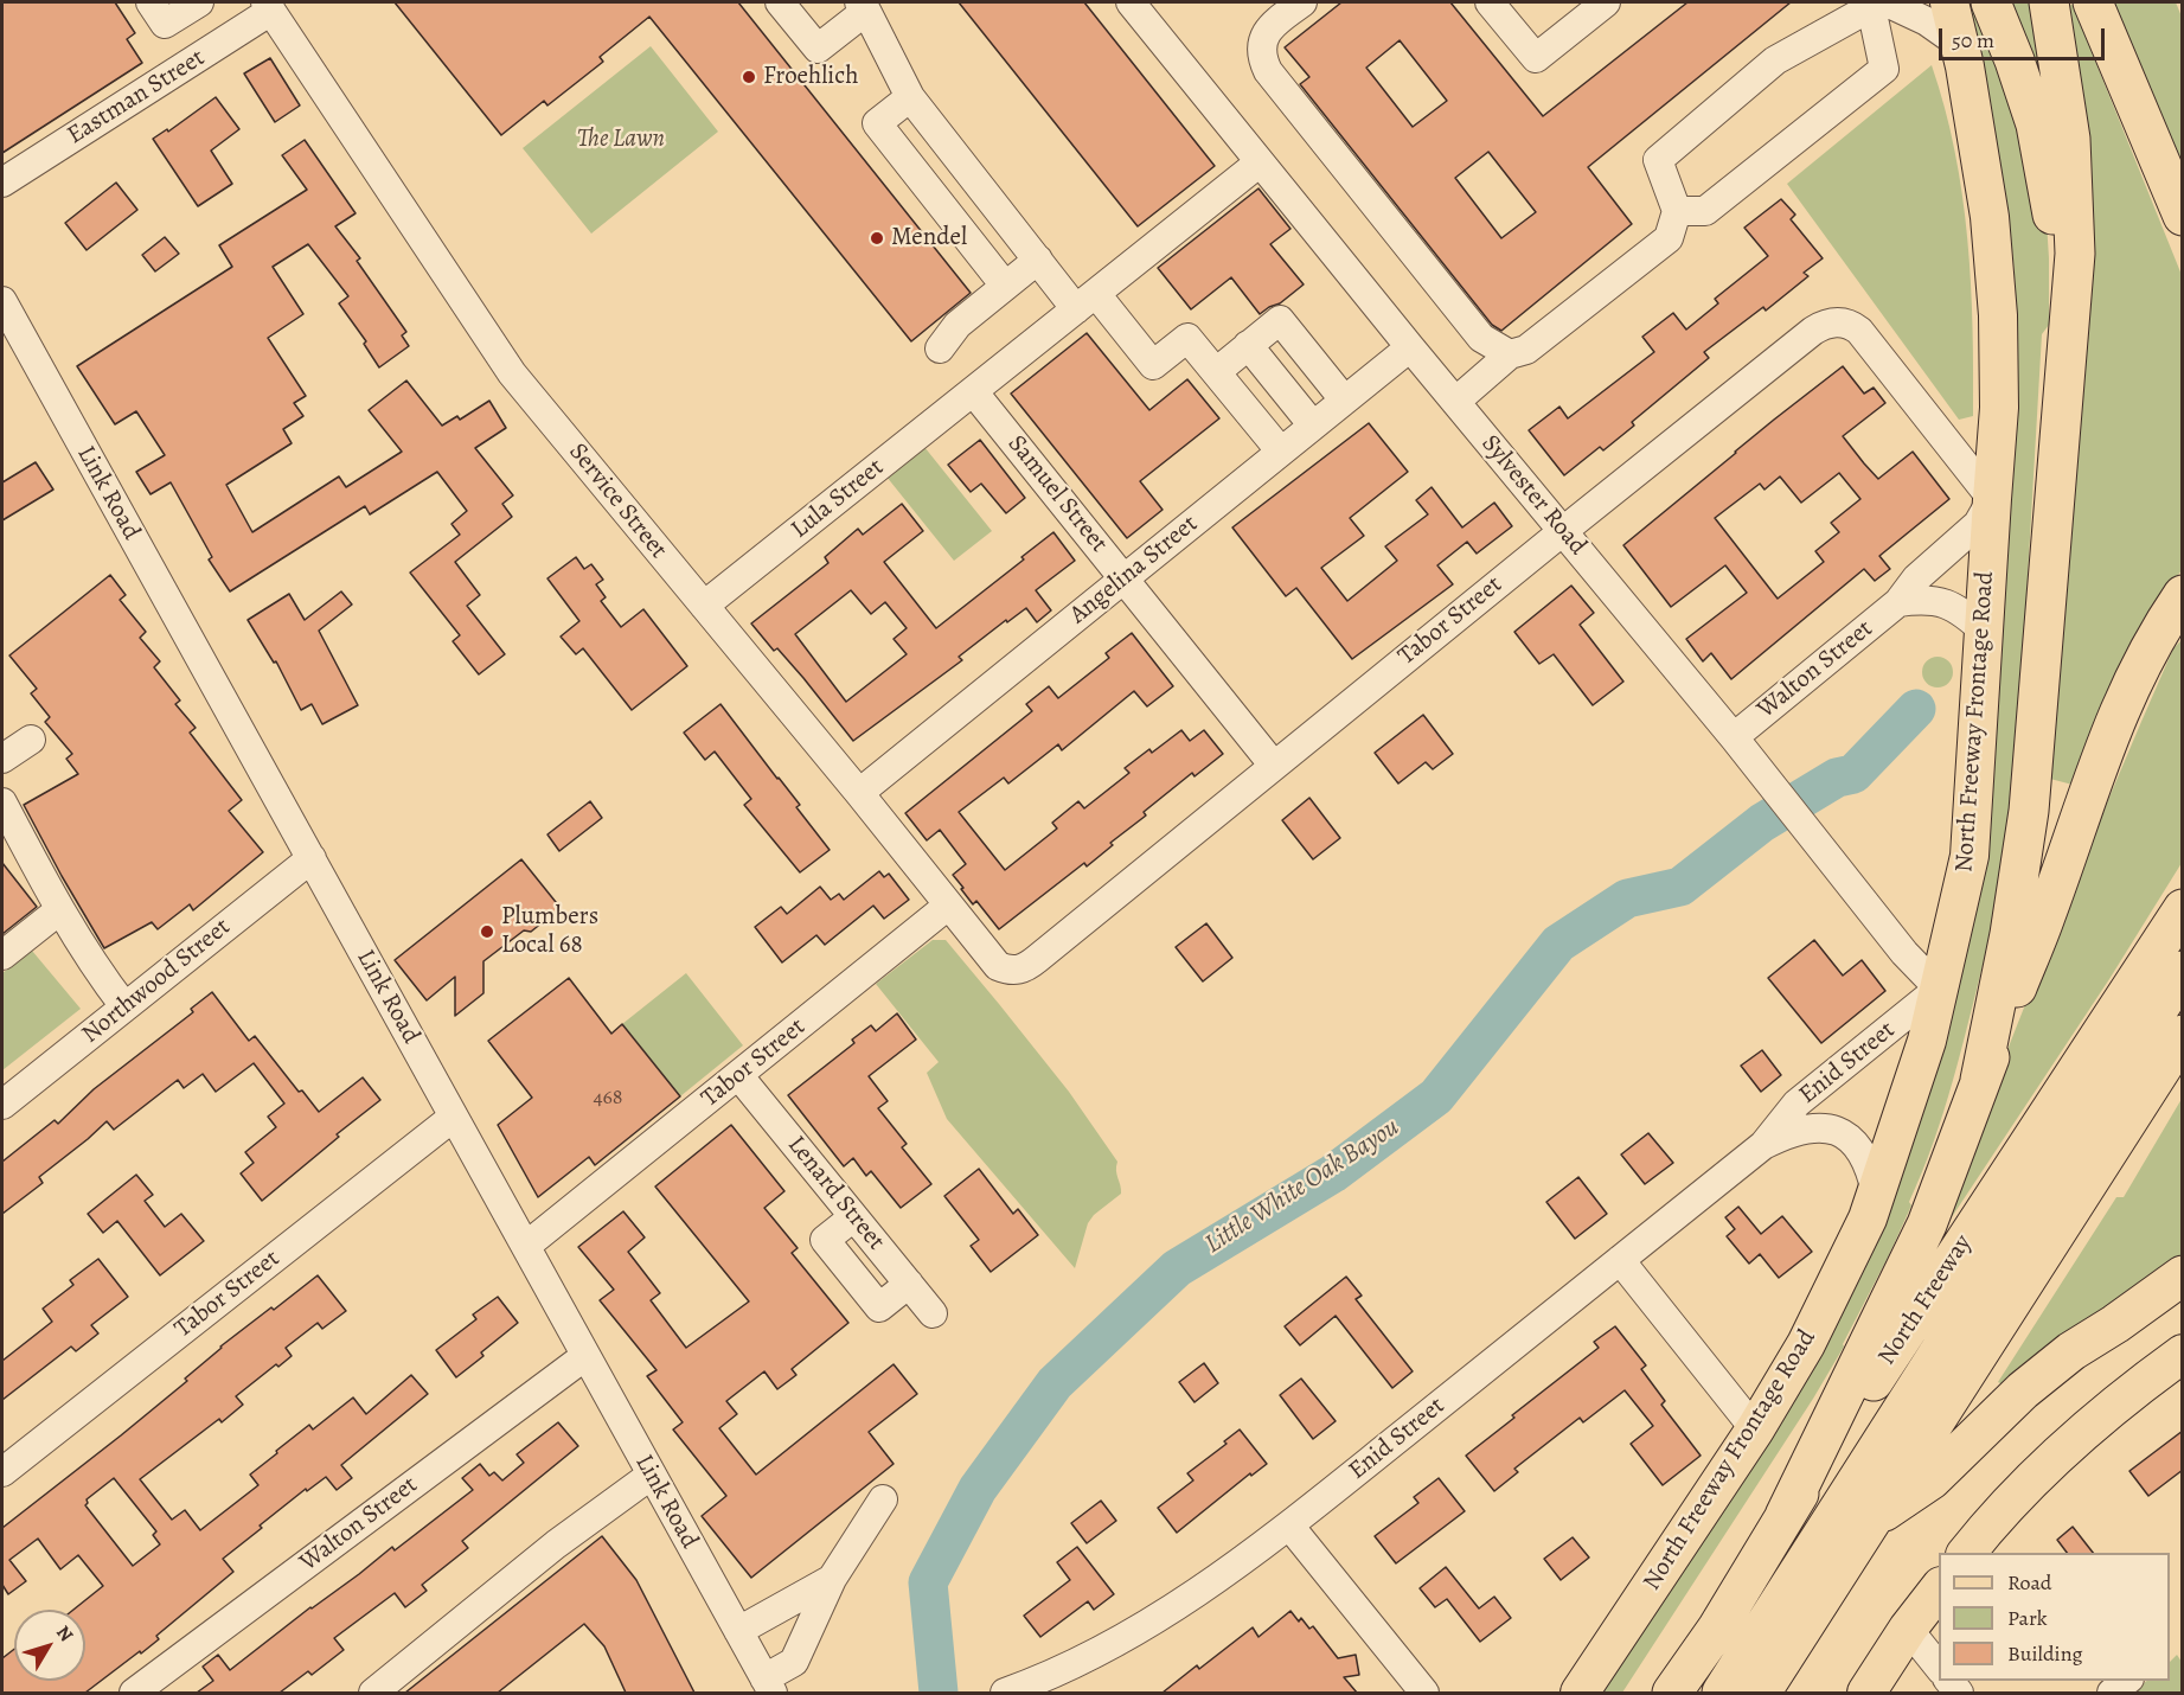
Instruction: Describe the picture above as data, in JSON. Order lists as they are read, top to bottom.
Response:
{
  "streets": {
    "highway": ["North Freeway"],
    "main road": ["North Freeway Frontage Road"],
    "street": [
      "Eastman Street",
      "Link Road",
      "Samuel Street",
      "Sylvester Road",
      "Lula Street",
      "Service Street",
      "Angelina Street",
      "Tabor Street",
      "Walton Street",
      "Northwood Street",
      "Enid Street",
      "Lenard Street"
    ]
  },
  "crossings": [
    ["Eastman Street", "Service Street"],
    ["Link Road", "Tabor Street"],
    ["Link Road", "Walton Street"],
    ["Link Road", "Northwood Street"],
    ["Samuel Street", "Lula Street"],
    ["Samuel Street", "Angelina Street"],
    ["Samuel Street", "Tabor Street"],
    ["Sylvester Road", "Lula Street"],
    ["Sylvester Road", "Angelina Street"],
    ["Sylvester Road", "Tabor Street"],
    ["Sylvester Road", "Walton Street"],
    ["Sylvester Road", "North Freeway Frontage Road"],
    ["Sylvester Road", "Enid Street"],
    ["Lula Street", "Service Street"],
    ["Service Street", "Angelina Street"],
    ["Service Street", "Tabor Street"],
    ["Tabor Street", "Walton Street"],
    ["Tabor Street", "North Freeway Frontage Road"],
    ["Tabor Street", "Lenard Street"],
    ["Walton Street", "North Freeway Frontage Road"],
    ["North Freeway Frontage Road", "Enid Street"]
  ],
  "water": ["Little White Oak Bayou"],
  "parks": ["The Lawn"],
  "places": ["Froehlich", "Mendel", "Plumbers Local 68"],
  "house_numbers": ["468"],
  "legend": ["Road", "Park", "Building"],
  "scale_bar": "50 m",
  "north": "top right"
}
